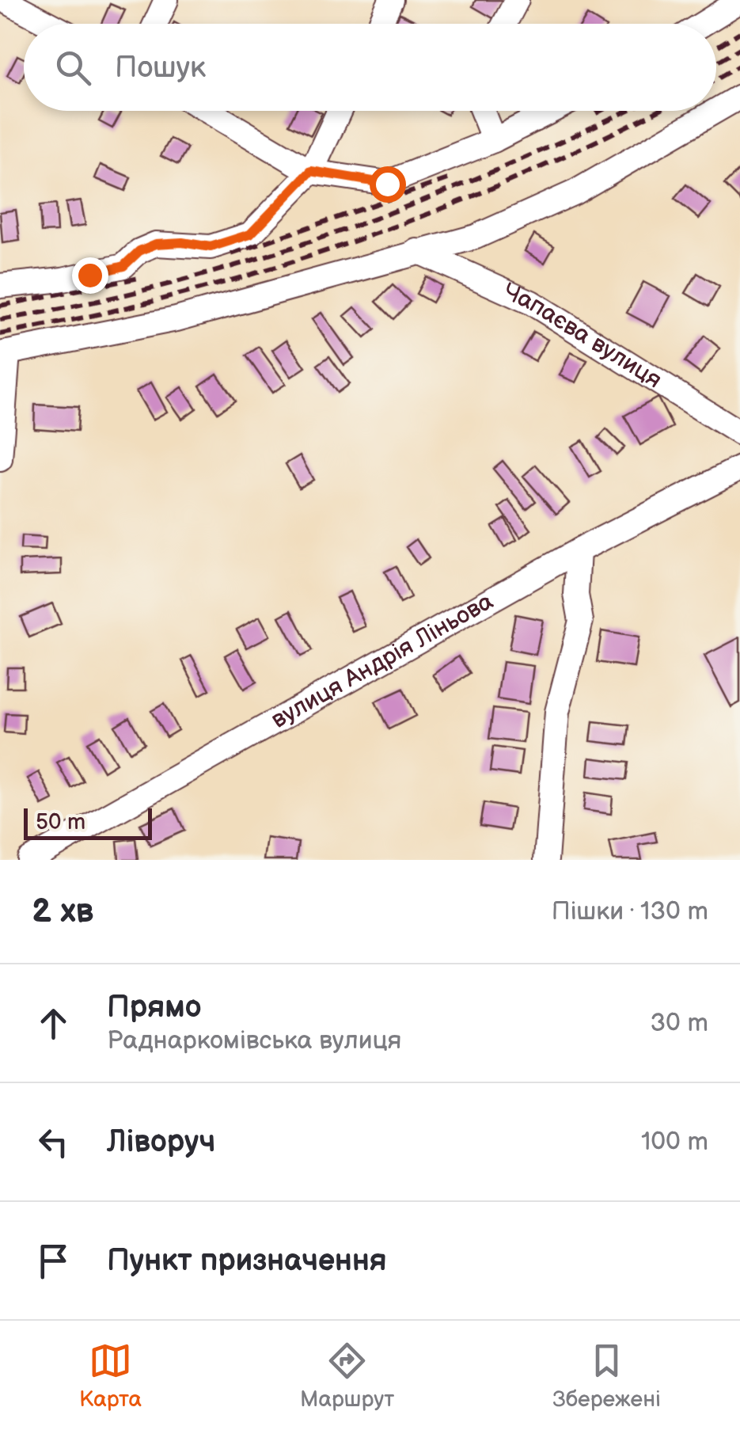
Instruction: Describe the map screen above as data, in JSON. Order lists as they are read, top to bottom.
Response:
{
  "streets": {
    "street": ["Чапаєва вулиця", "вулиця Андрія Ліньова"]
  },
  "scale_bar": "50 m",
  "page": {
    "search": "Пошук",
    "scale": "50 m",
    "heading": ["2 хв", "Пішки · 130 m"],
    "list": [
      ["Прямо", "Раднаркомівська вулиця", "30 m"],
      ["Ліворуч", "100 m"],
      "Пункт призначення"
    ],
    "nav": ["Карта", "Маршрут", "Збережені"]
  }
}
